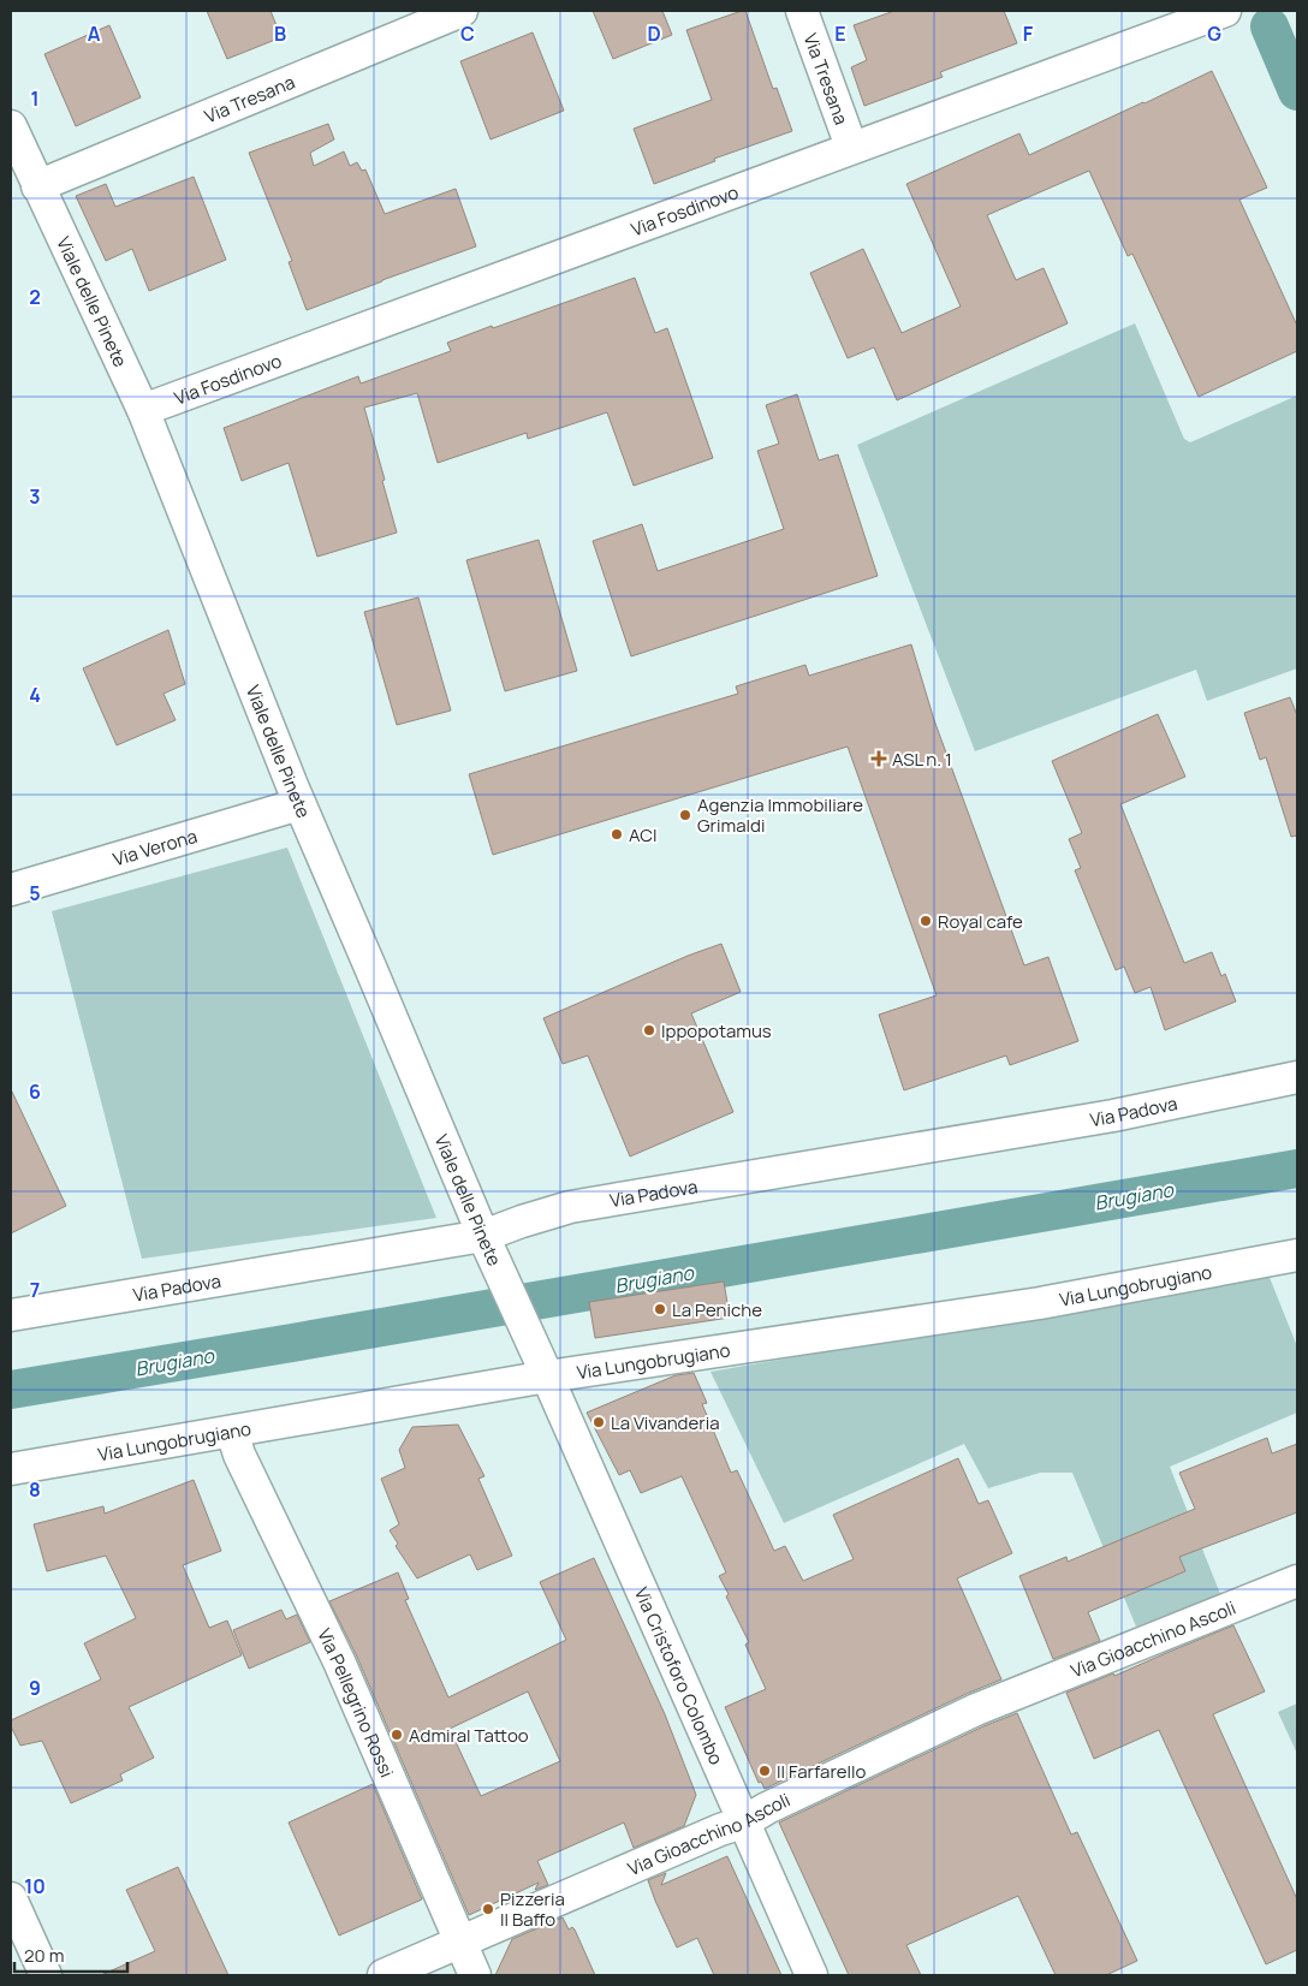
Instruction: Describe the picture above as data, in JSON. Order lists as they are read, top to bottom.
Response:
{
  "streets": {
    "street": [
      "Via Tresana",
      "Via Fosdinovo",
      "Viale delle Pinete",
      "Via Verona",
      "Via Padova",
      "Via Lungobrugiano",
      "Via Gioacchino Ascoli",
      "Via Cristoforo Colombo",
      "Via Pellegrino Rossi"
    ]
  },
  "crossings": [
    ["Via Tresana", "Via Fosdinovo"],
    ["Via Tresana", "Viale delle Pinete"],
    ["Via Fosdinovo", "Viale delle Pinete"],
    ["Viale delle Pinete", "Via Verona"],
    ["Viale delle Pinete", "Via Padova"],
    ["Viale delle Pinete", "Via Lungobrugiano"],
    ["Viale delle Pinete", "Via Cristoforo Colombo"],
    ["Via Lungobrugiano", "Via Cristoforo Colombo"],
    ["Via Lungobrugiano", "Via Pellegrino Rossi"],
    ["Via Gioacchino Ascoli", "Via Cristoforo Colombo"],
    ["Via Gioacchino Ascoli", "Via Pellegrino Rossi"]
  ],
  "water": ["Brugiano"],
  "places": {
    "health": ["ASL n. 1"],
    "other": [
      "Agenzia Immobiliare Grimaldi",
      "ACI",
      "Royal cafe",
      "Ippopotamus",
      "La Peniche",
      "La Vivanderia",
      "Admiral Tattoo",
      "Il Farfarello",
      "Pizzeria Il Baffo"
    ]
  },
  "scale_bar": "20 m",
  "grid": {
    "columns": [
      "A",
      "B",
      "C",
      "D",
      "E",
      "F",
      "G"
    ],
    "rows": [
      "1",
      "2",
      "3",
      "4",
      "5",
      "6",
      "7",
      "8",
      "9",
      "10"
    ]
  }
}
